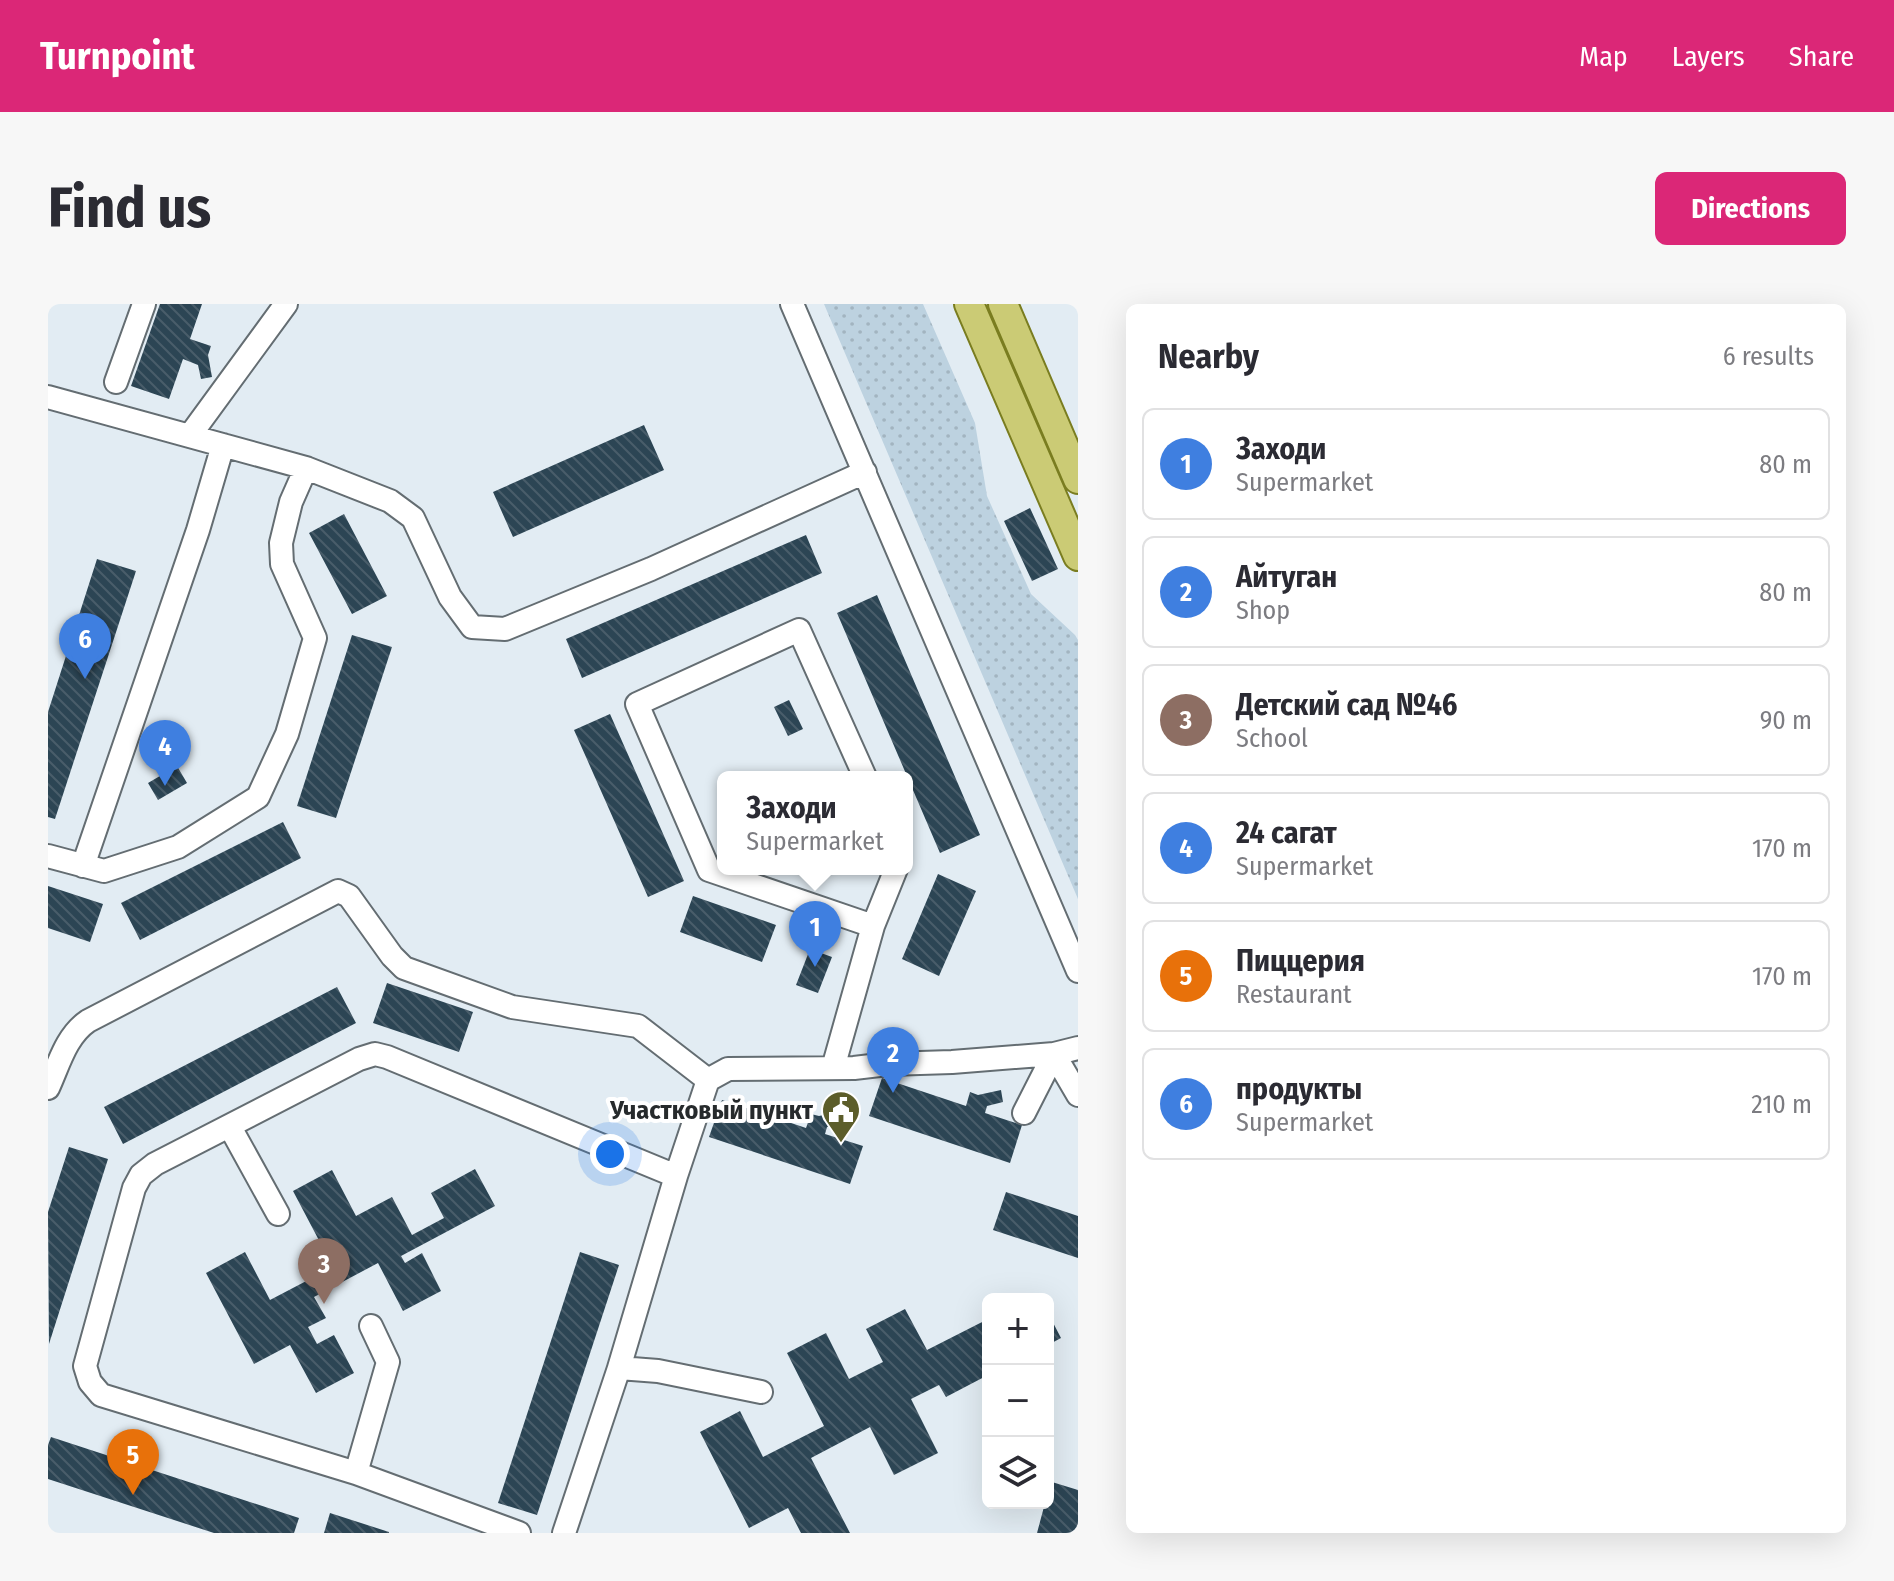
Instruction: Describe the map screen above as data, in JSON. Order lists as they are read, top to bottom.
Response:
{
  "places": {
    "public building": ["Участковый пункт"]
  },
  "page": {
    "header": "Turnpoint",
    "nav": ["Map", "Layers", "Share"],
    "buttons": "Directions",
    "title": "Find us",
    "heading": ["Nearby", "6 results"],
    "list": [
      {
        "mark": "1",
        "name": "Заходи",
        "note": "Supermarket",
        "value": "80 m"
      },
      {
        "mark": "2",
        "name": "Айтуган",
        "note": "Shop",
        "value": "80 m"
      },
      {
        "mark": "3",
        "name": "Детский сад №46",
        "note": "School",
        "value": "90 m"
      },
      {
        "mark": "4",
        "name": "24 сагат",
        "note": "Supermarket",
        "value": "170 m"
      },
      {
        "mark": "5",
        "name": "Пиццерия",
        "note": "Restaurant",
        "value": "170 m"
      },
      {
        "mark": "6",
        "name": "продукты",
        "note": "Supermarket",
        "value": "210 m"
      }
    ],
    "pins": [
      "6",
      "4",
      "1",
      "2",
      "3",
      "5"
    ],
    "popup": ["Заходи", "Supermarket"],
    "map_buttons": ["+", "−"]
  }
}
